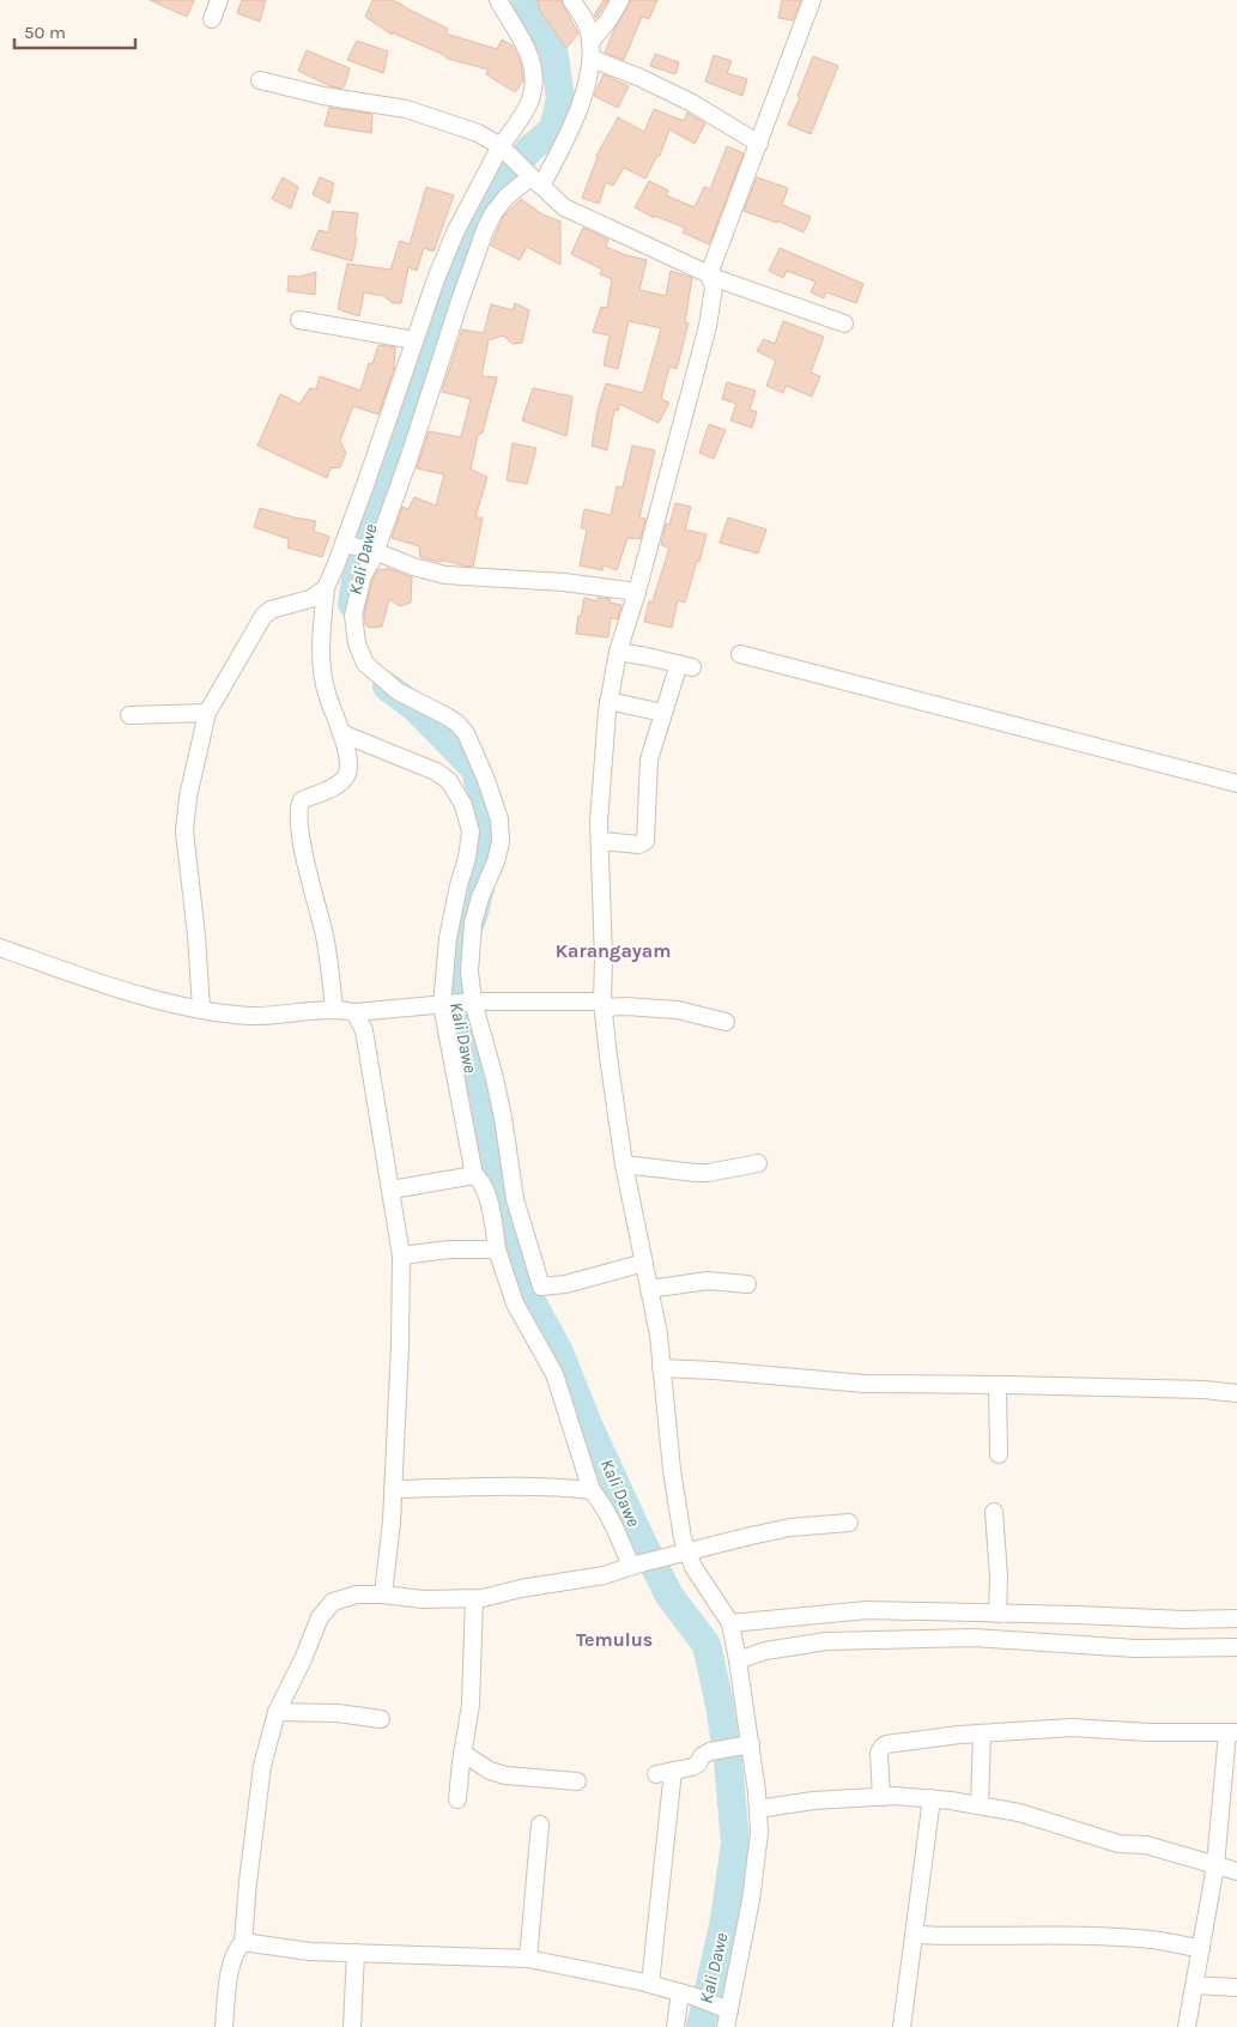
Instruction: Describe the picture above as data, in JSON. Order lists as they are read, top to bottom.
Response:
{
  "districts": ["Karangayam", "Temulus"],
  "water": ["Kali Dawe"],
  "scale_bar": "50 m"
}
